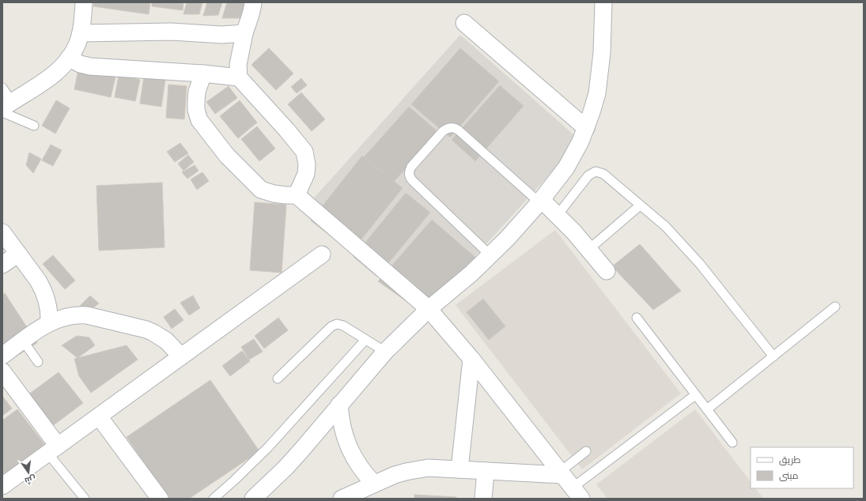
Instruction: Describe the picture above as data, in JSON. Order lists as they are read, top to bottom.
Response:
{
  "legend": ["طريق", "مبنى"],
  "north": "bottom"
}
